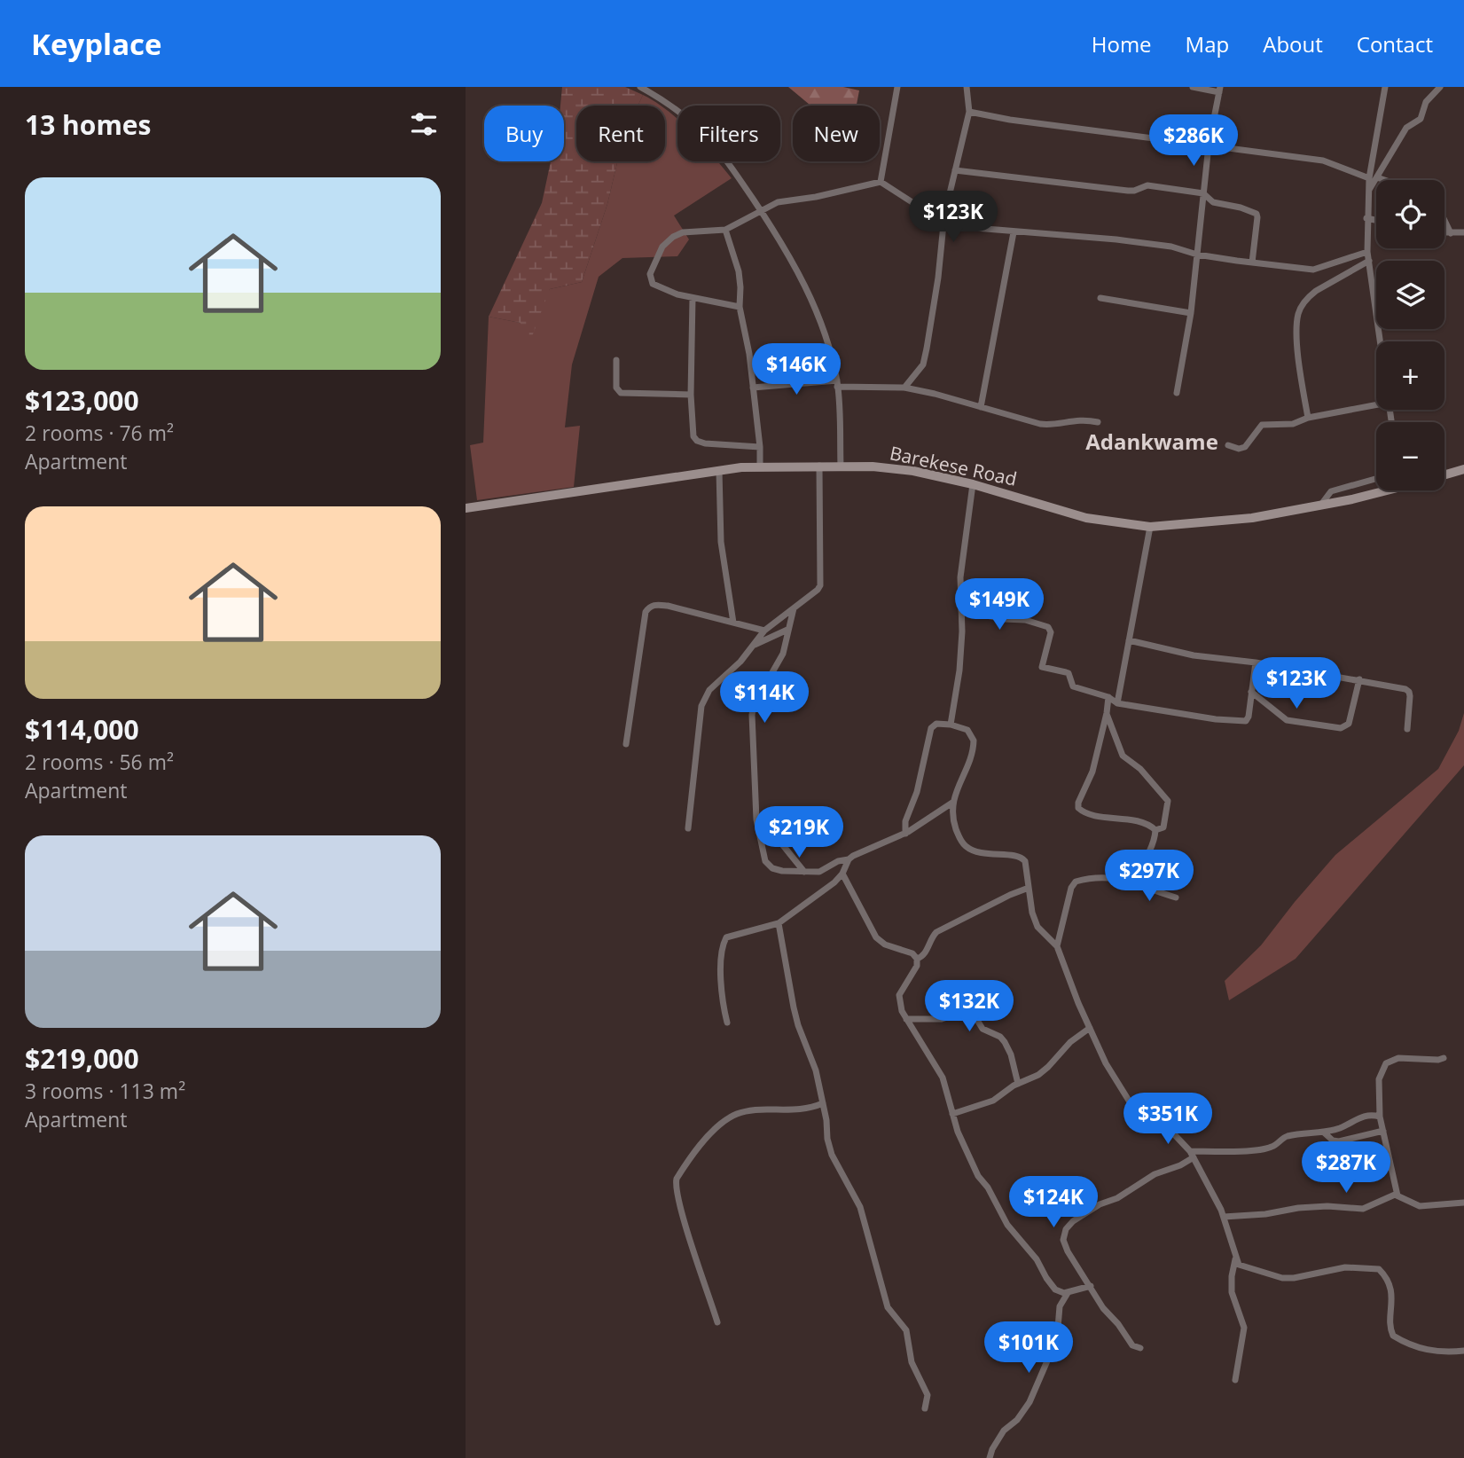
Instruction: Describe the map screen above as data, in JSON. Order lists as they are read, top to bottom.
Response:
{
  "streets": {
    "main road": ["Barekese Road"]
  },
  "districts": ["Adankwame"],
  "page": {
    "header": "Keyplace",
    "nav": [
      "Home",
      "Map",
      "About",
      "Contact"
    ],
    "heading": "13 homes",
    "chip": [
      "Buy",
      "Rent",
      "Filters",
      "New"
    ],
    "price": [
      "$286K",
      "$123K",
      "$146K",
      "$149K",
      "$123K",
      "$114K",
      "$219K",
      "$297K",
      "$132K",
      "$351K",
      "$287K",
      "$124K",
      "$101K"
    ],
    "list": [
      {
        "name": "$123,000",
        "note": "2 rooms · 76 m² · Apartment"
      },
      {
        "name": "$114,000",
        "note": "2 rooms · 56 m² · Apartment"
      },
      {
        "name": "$219,000",
        "note": "3 rooms · 113 m² · Apartment"
      }
    ],
    "map_buttons": ["+", "−"]
  }
}
